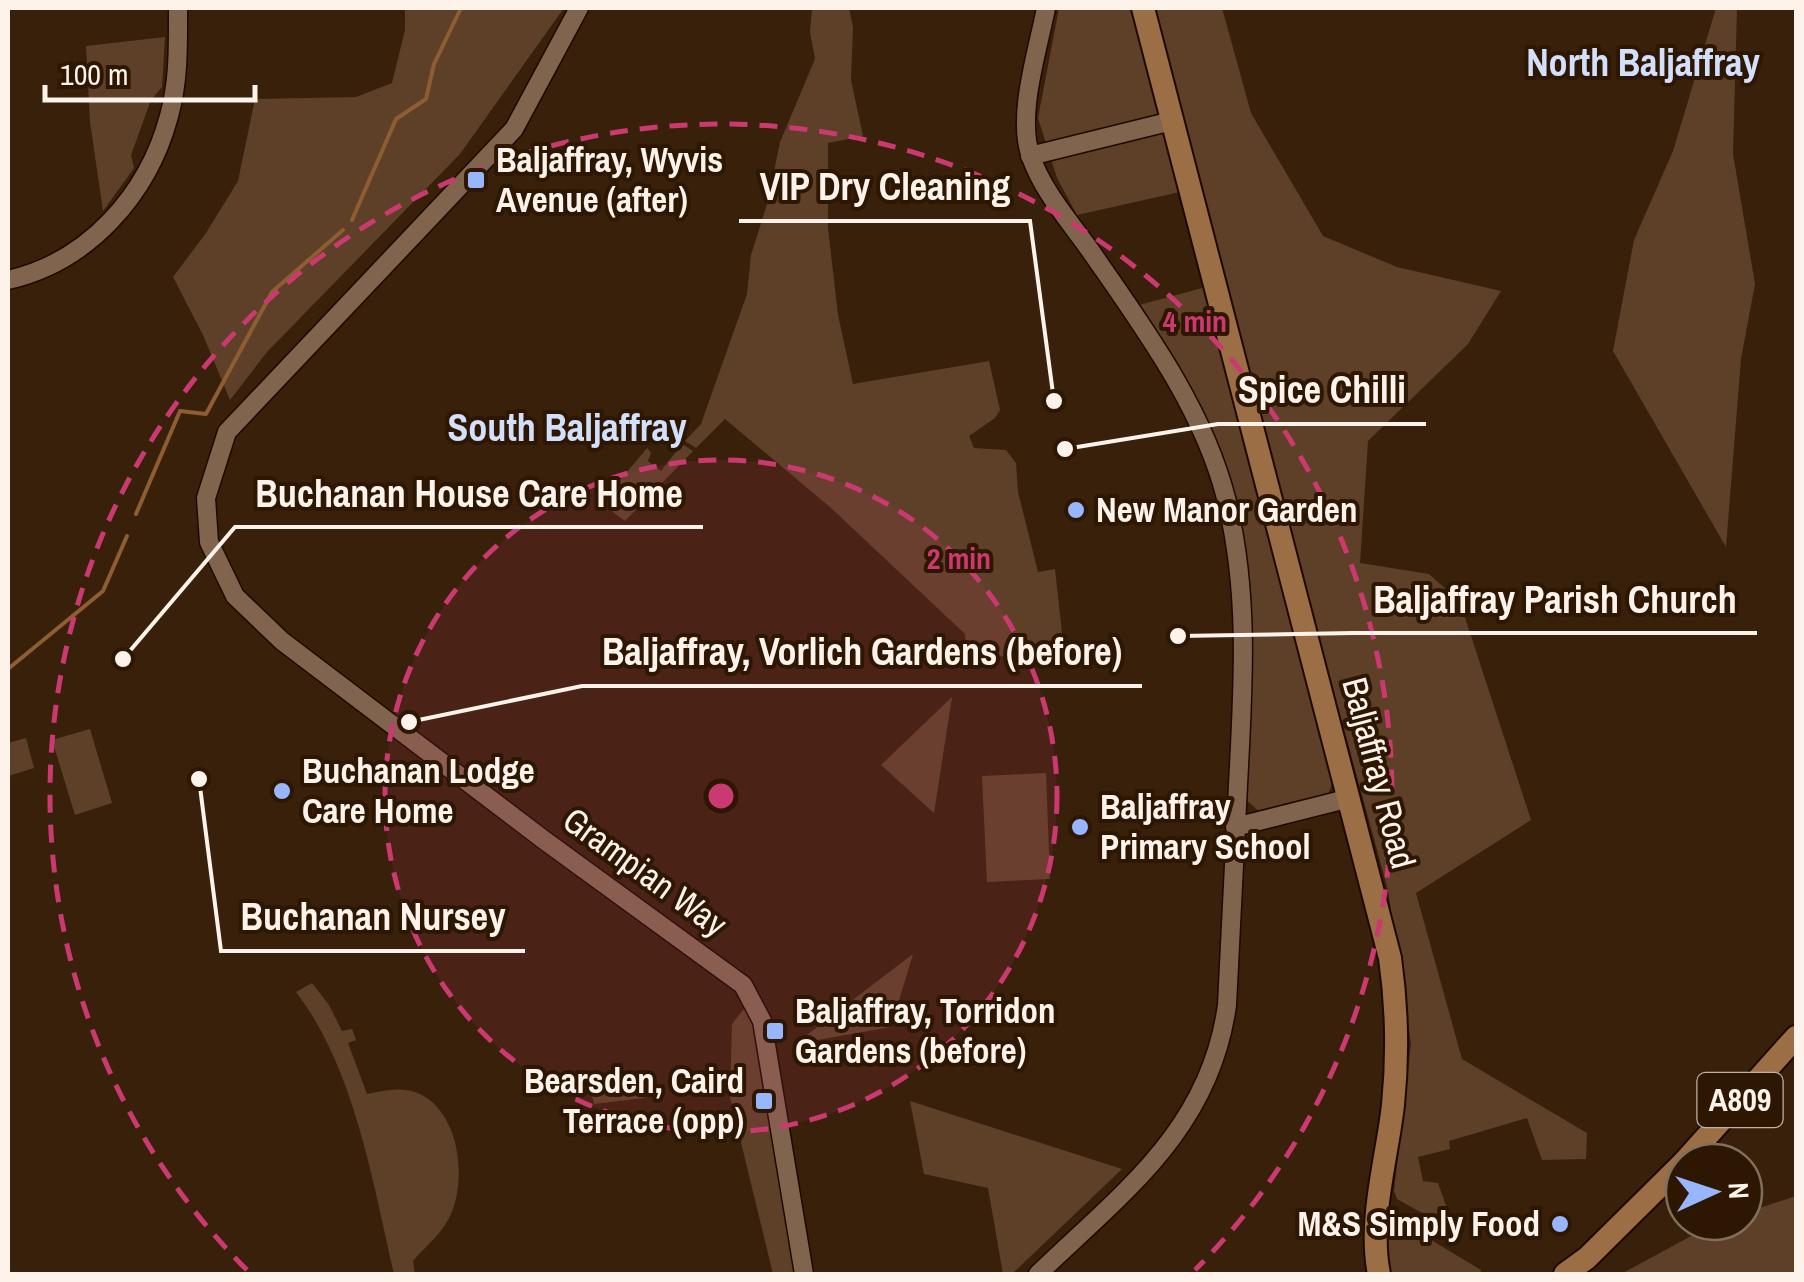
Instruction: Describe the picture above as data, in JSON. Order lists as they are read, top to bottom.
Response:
{
  "streets": {
    "main road": ["Baljaffray Road", "A809"],
    "street": ["Grampian Way"]
  },
  "districts": ["North Baljaffray", "South Baljaffray"],
  "places": {
    "transit": ["Baljaffray, Wyvis Avenue (after)", "Baljaffray, Torridon Gardens (before)", "Bearsden, Caird Terrace (opp)"],
    "other": [
      "VIP Dry Cleaning",
      "Spice Chilli",
      "New Manor Garden",
      "Baljaffray Parish Church",
      "Buchanan House Care Home",
      "Baljaffray, Vorlich Gardens (before)",
      "Buchanan Nursey",
      "Buchanan Lodge Care Home",
      "Baljaffray Primary School",
      "M&S Simply Food"
    ]
  },
  "scale_bar": "100 m",
  "north": "right",
  "rings": ["4 min", "2 min"]
}
